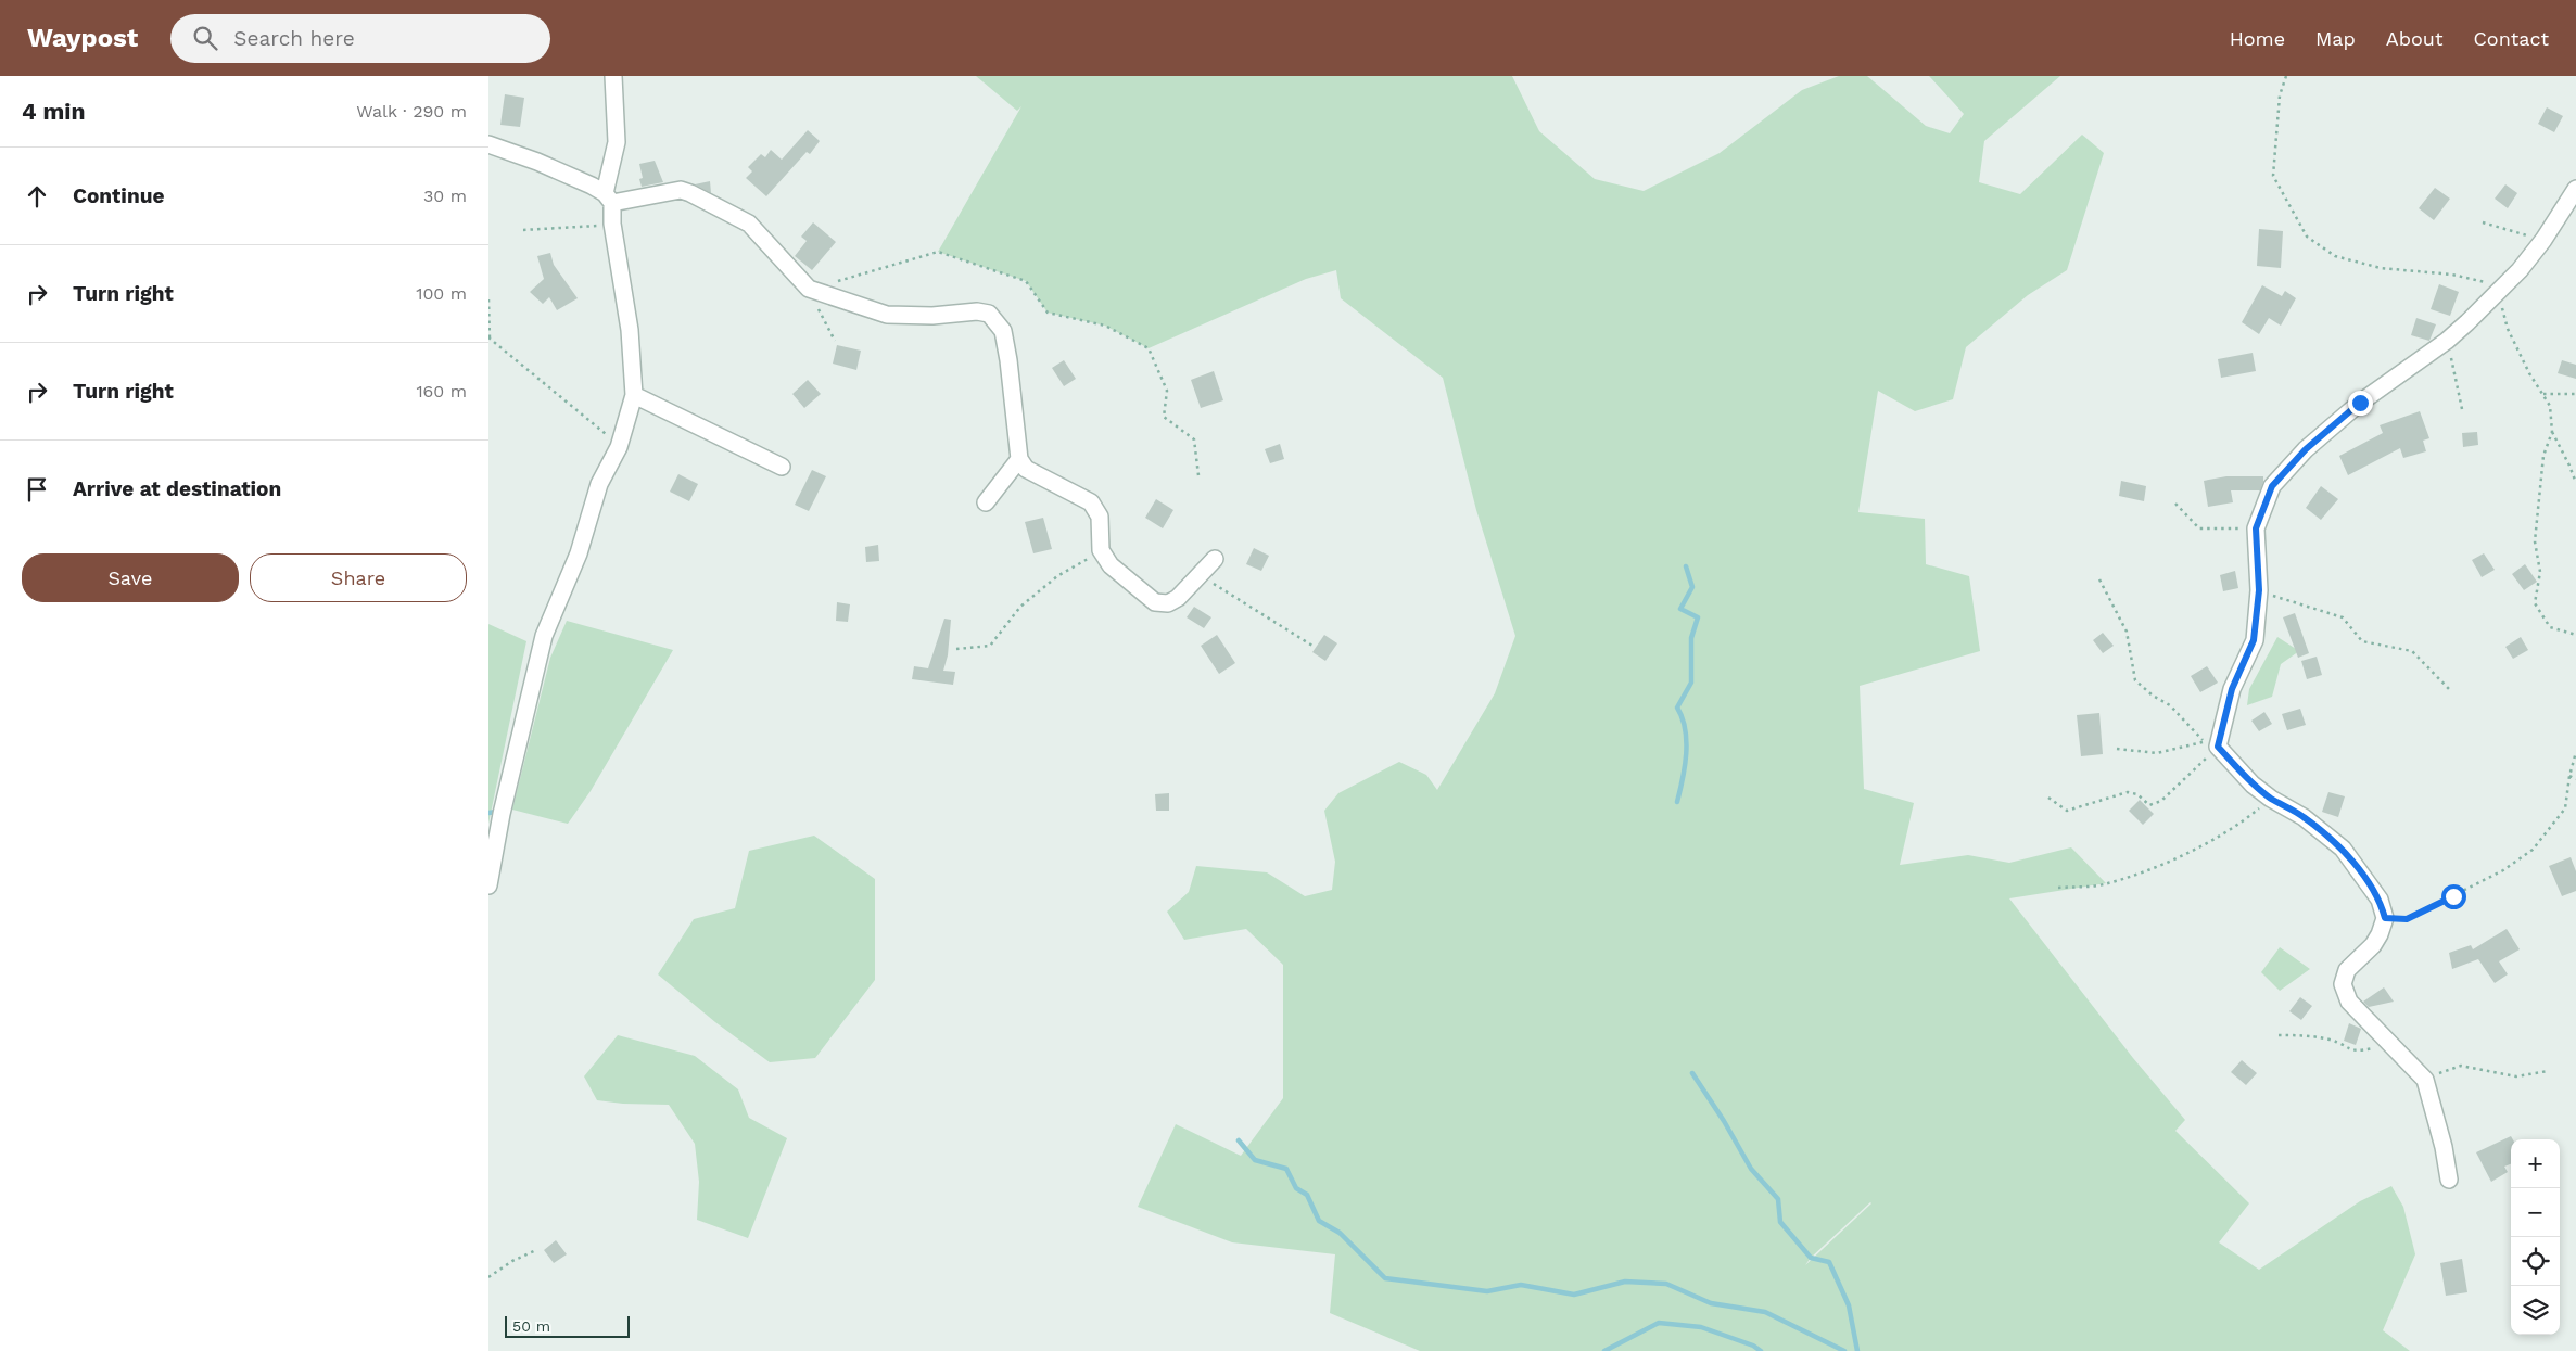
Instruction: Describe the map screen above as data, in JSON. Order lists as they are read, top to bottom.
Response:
{
  "scale_bar": "50 m",
  "page": {
    "header": "Waypost",
    "search": "Search here",
    "nav": [
      "Home",
      "Map",
      "About",
      "Contact"
    ],
    "heading": ["4 min", "Walk · 290 m"],
    "list": [
      ["Continue", "30 m"],
      ["Turn right", "100 m"],
      ["Turn right", "160 m"],
      "Arrive at destination"
    ],
    "buttons": ["Save", "Share"],
    "map_buttons": ["+", "−"],
    "scale": "50 m"
  }
}
